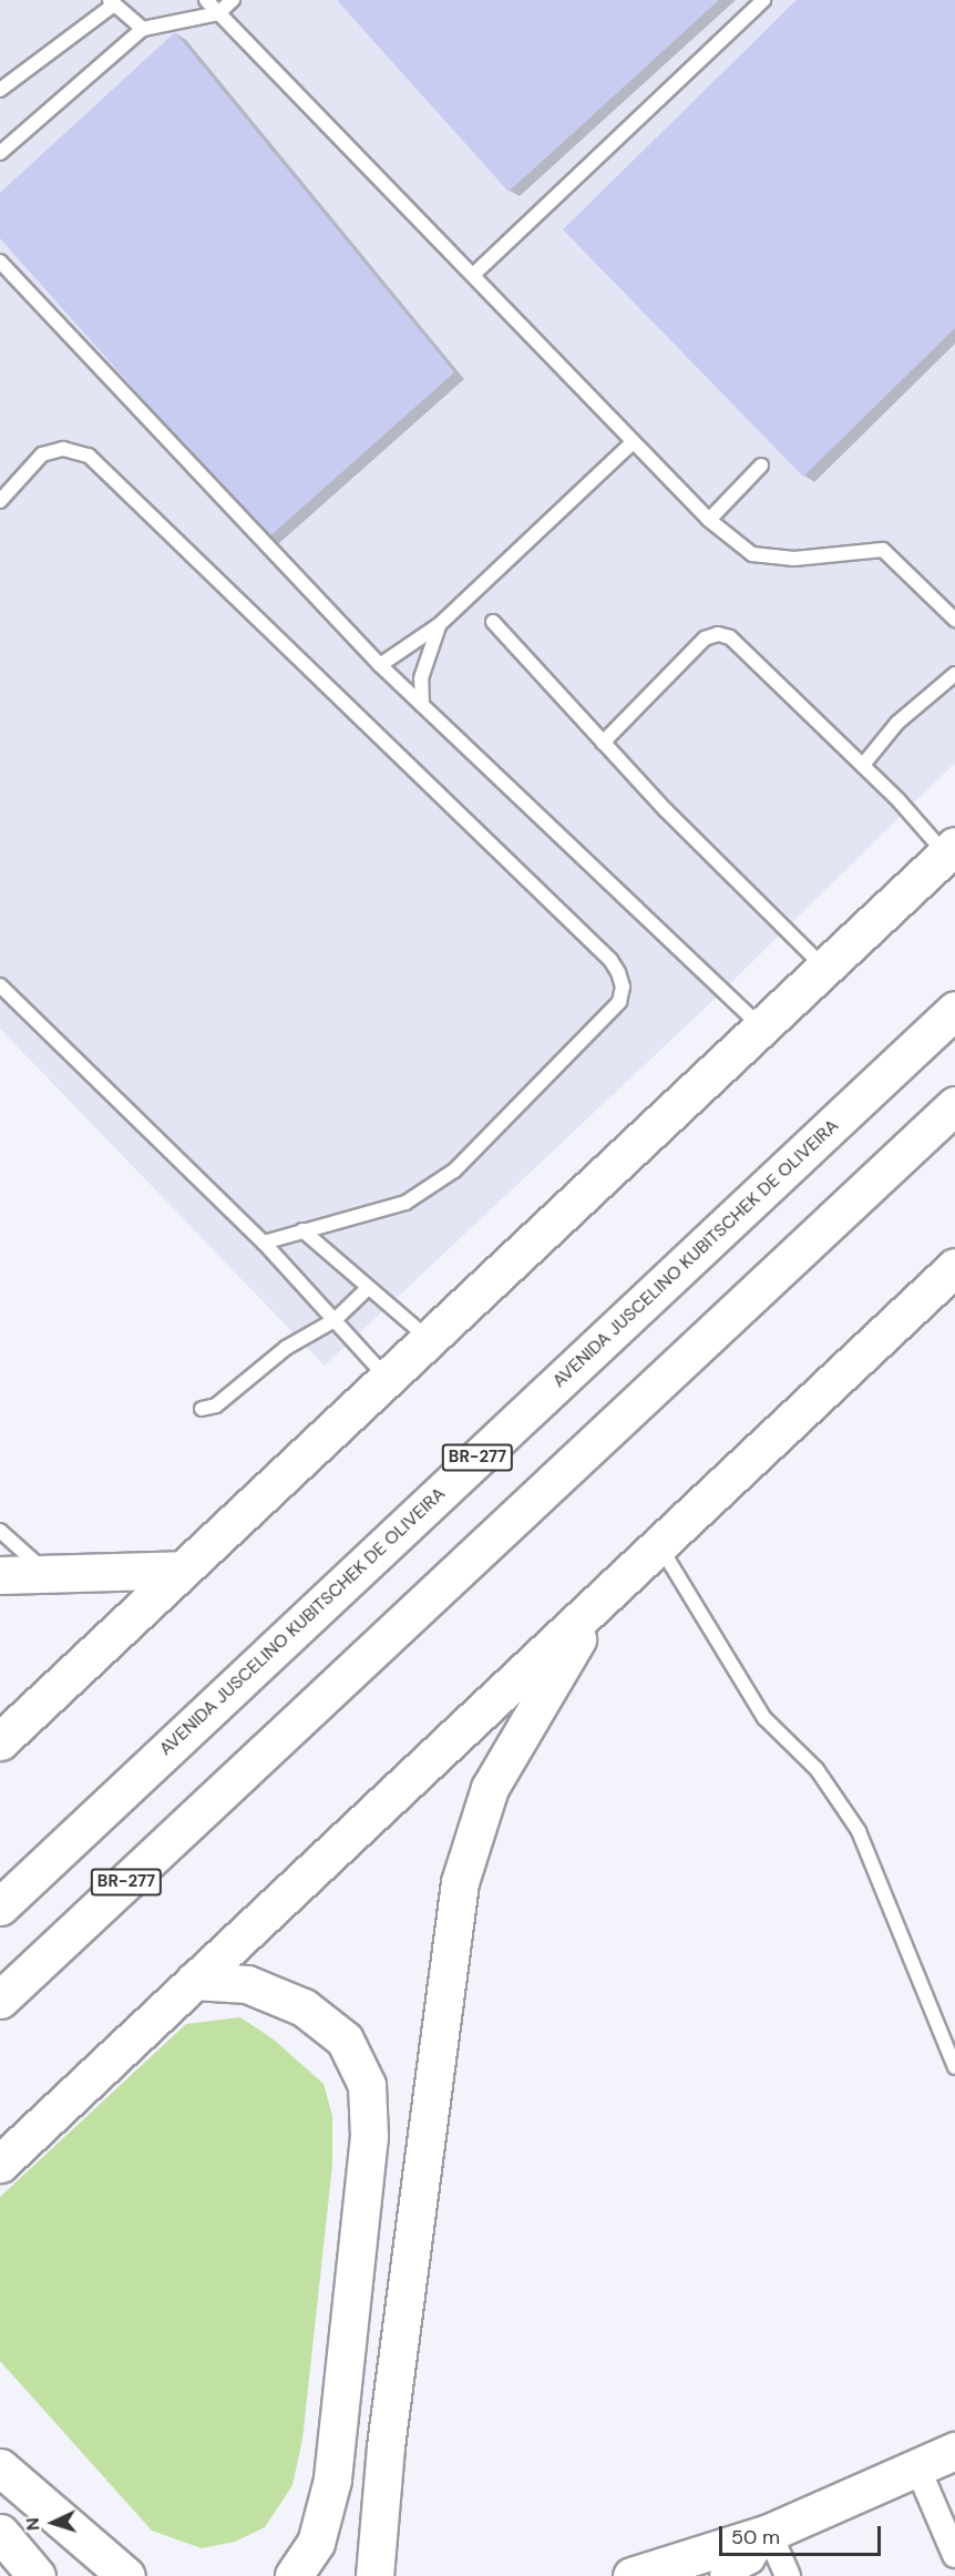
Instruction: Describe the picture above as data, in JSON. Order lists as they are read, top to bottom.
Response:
{
  "streets": {
    "main road": ["AVENIDA JUSCELINO KUBITSCHEK DE OLIVEIRA", "BR-277"]
  },
  "scale_bar": "50 m",
  "north": "left"
}
